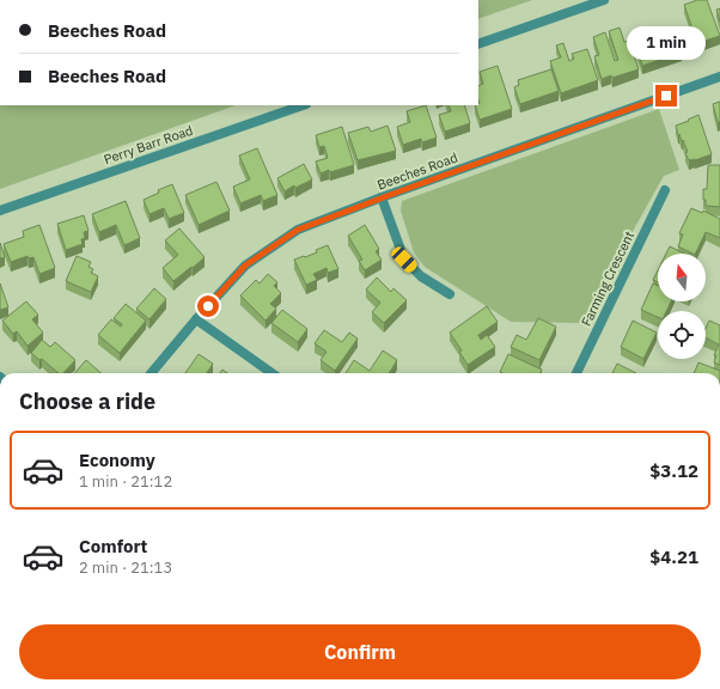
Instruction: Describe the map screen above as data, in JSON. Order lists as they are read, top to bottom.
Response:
{
  "streets": {
    "street": ["Perry Barr Road", "Beeches Road", "Farming Crescent"]
  },
  "north": "top",
  "page": {
    "banner": ["Beeches Road", "Beeches Road"],
    "bubble": "1 min",
    "heading": "Choose a ride",
    "list": [
      {
        "name": "Economy",
        "note": "1 min · 21:12",
        "value": "$3.12"
      },
      {
        "name": "Comfort",
        "note": "2 min · 21:13",
        "value": "$4.21"
      }
    ],
    "buttons": "Confirm"
  }
}
